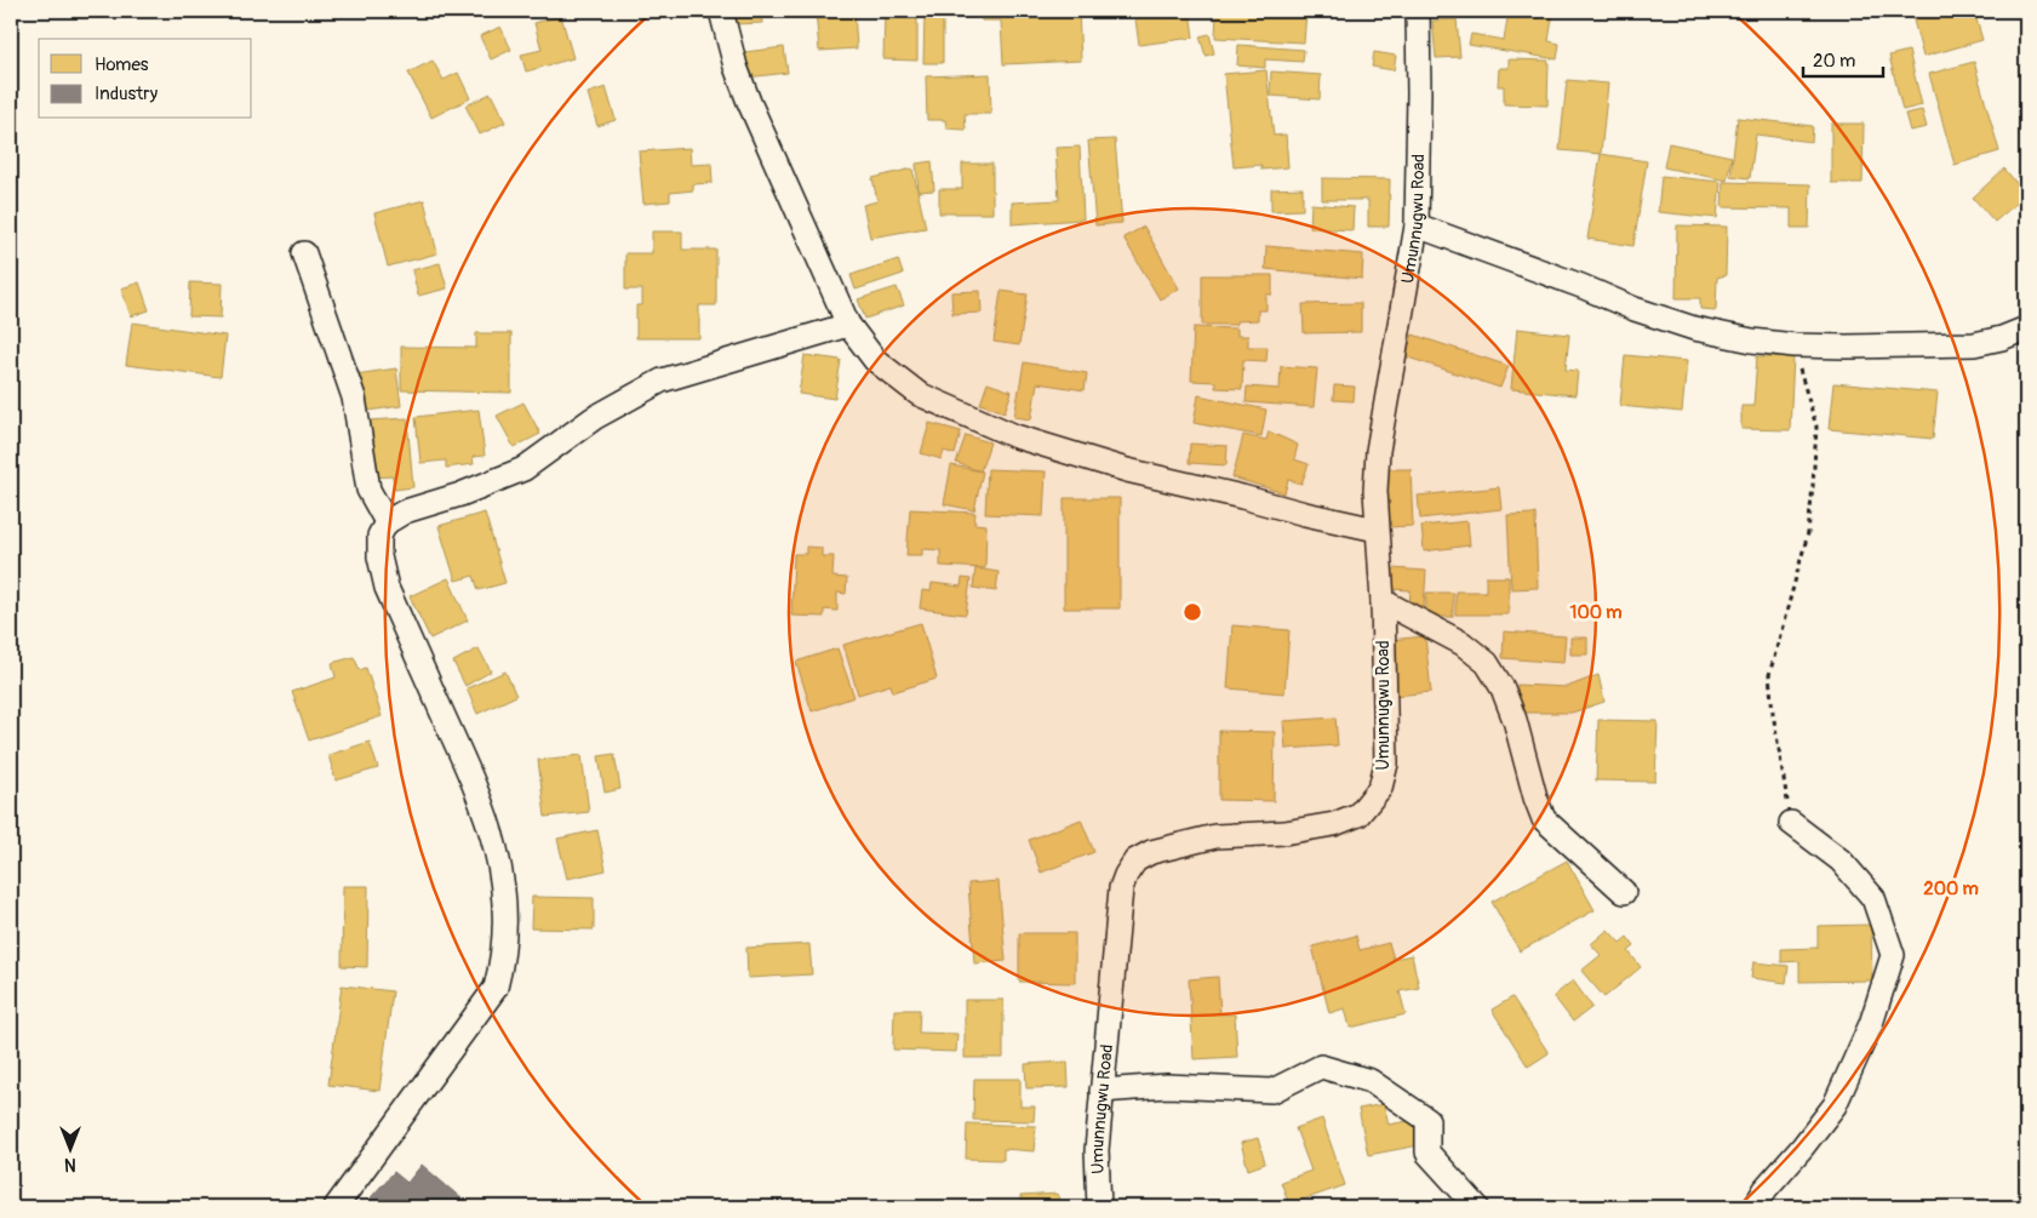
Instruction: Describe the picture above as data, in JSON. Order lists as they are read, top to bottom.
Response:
{
  "streets": {
    "street": ["Umunnugwu Road"]
  },
  "legend": ["Homes", "Industry"],
  "scale_bar": "20 m",
  "north": "bottom",
  "rings": ["100 m", "200 m"]
}
